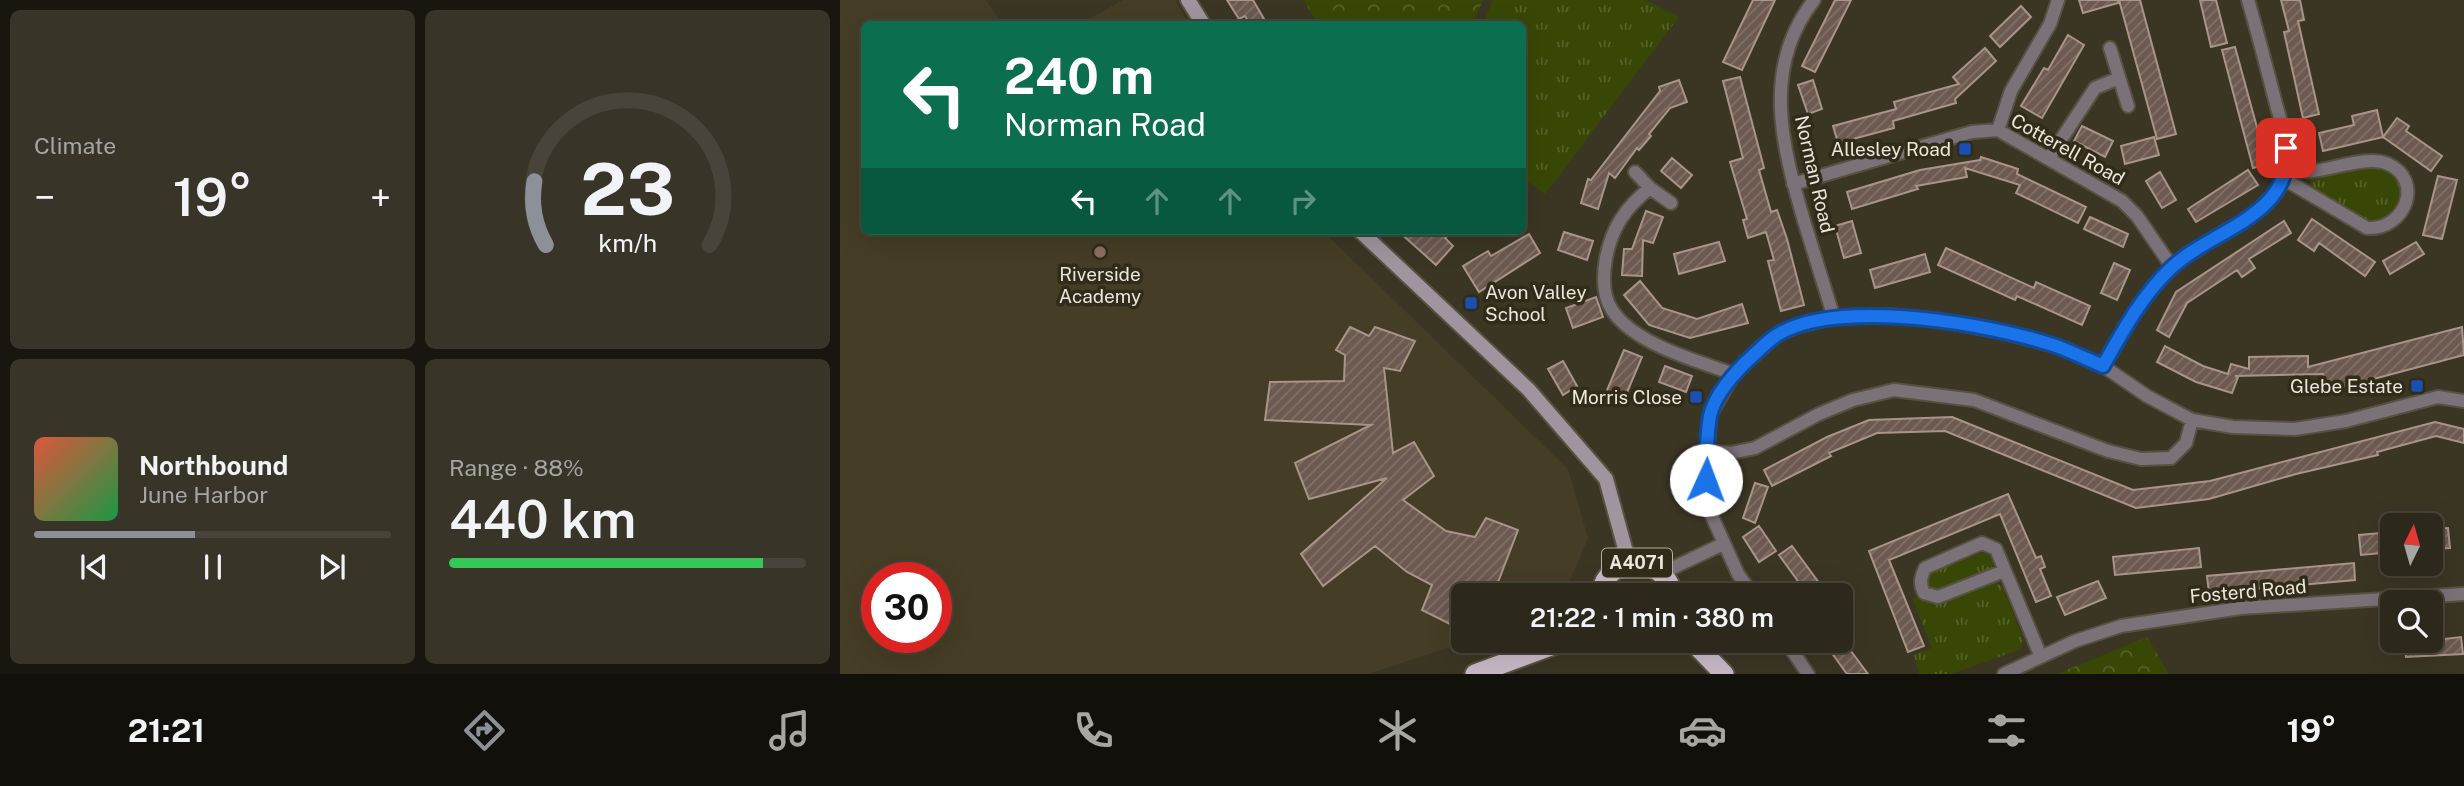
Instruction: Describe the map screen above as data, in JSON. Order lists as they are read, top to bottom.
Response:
{
  "streets": {
    "highway": ["A4071"],
    "street": ["Cotterell Road", "Norman Road", "Fosterd Road"]
  },
  "crossings": [
    ["Cotterell Road", "Norman Road"]
  ],
  "places": {
    "transit": [
      "Allesley Road",
      "Avon Valley School",
      "Glebe Estate",
      "Morris Close"
    ],
    "other": ["Riverside Academy"]
  },
  "north": "top",
  "page": {
    "tile": [
      "Climate",
      ["Range · 88%", "440 km"]
    ],
    "turn": ["240 m", "Norman Road"],
    "heat": ["−", "19°", "+"],
    "song": ["Northbound", "June Harbor"],
    "limit": "30",
    "trip": "21:22 · 1 min · 380 m",
    "tabs": ["21:21", "19°"],
    "gauge": ["23", "km/h"]
  }
}
